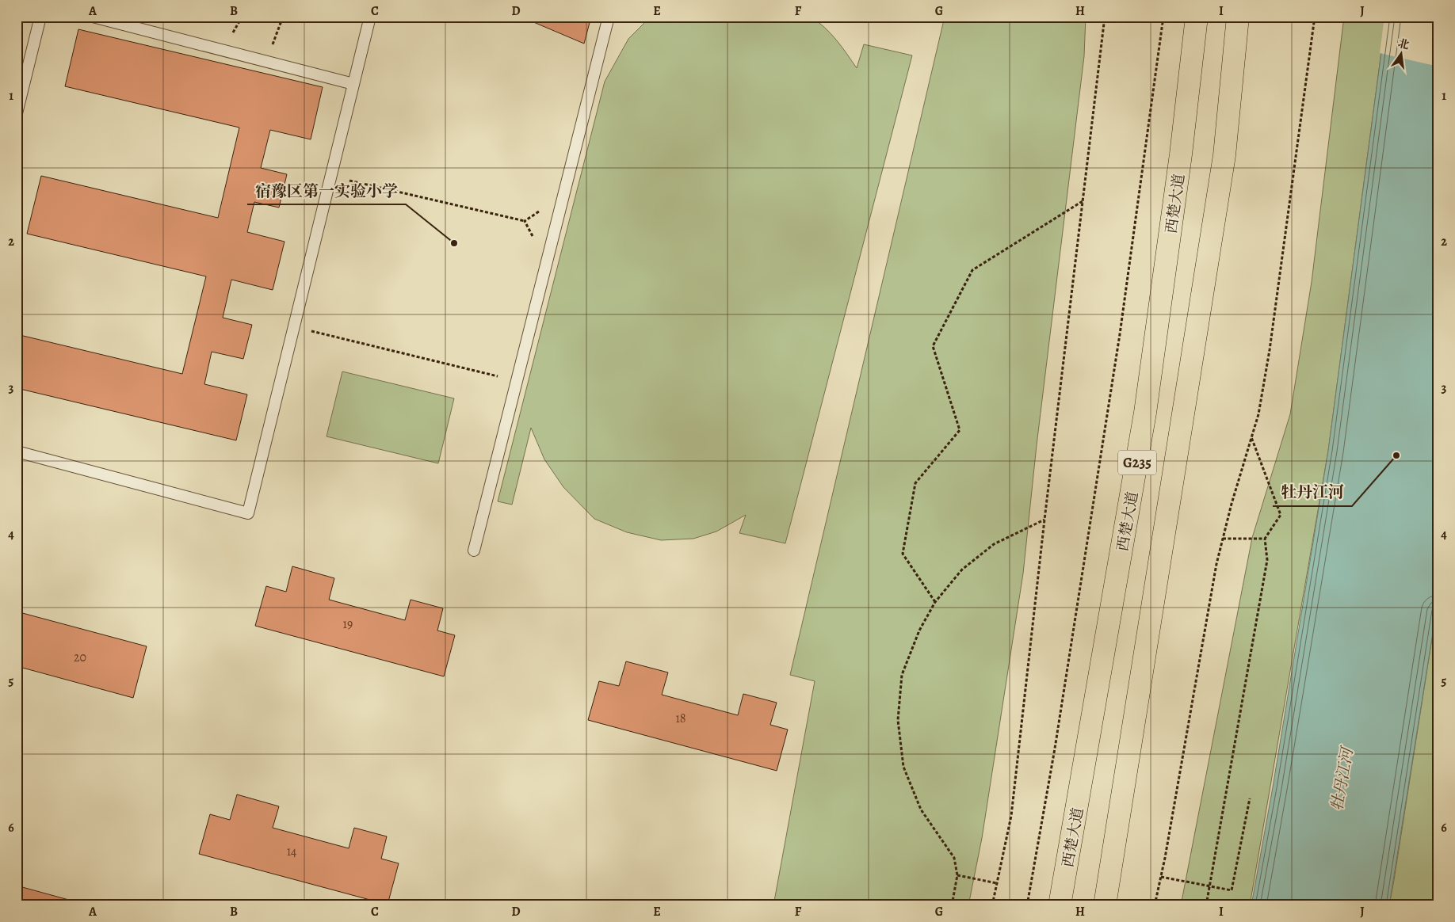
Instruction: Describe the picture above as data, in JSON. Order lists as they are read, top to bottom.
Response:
{
  "streets": {
    "highway": ["西楚大道", "G235"]
  },
  "water": ["牡丹江河"],
  "places": ["宿豫区第一实验小学", "牡丹江河"],
  "house_numbers": [
    "19",
    "20",
    "18",
    "14"
  ],
  "north": "top",
  "grid": {
    "columns": [
      "A",
      "B",
      "C",
      "D",
      "E",
      "F",
      "G",
      "H",
      "I",
      "J"
    ],
    "rows": [
      "1",
      "2",
      "3",
      "4",
      "5",
      "6"
    ]
  }
}
